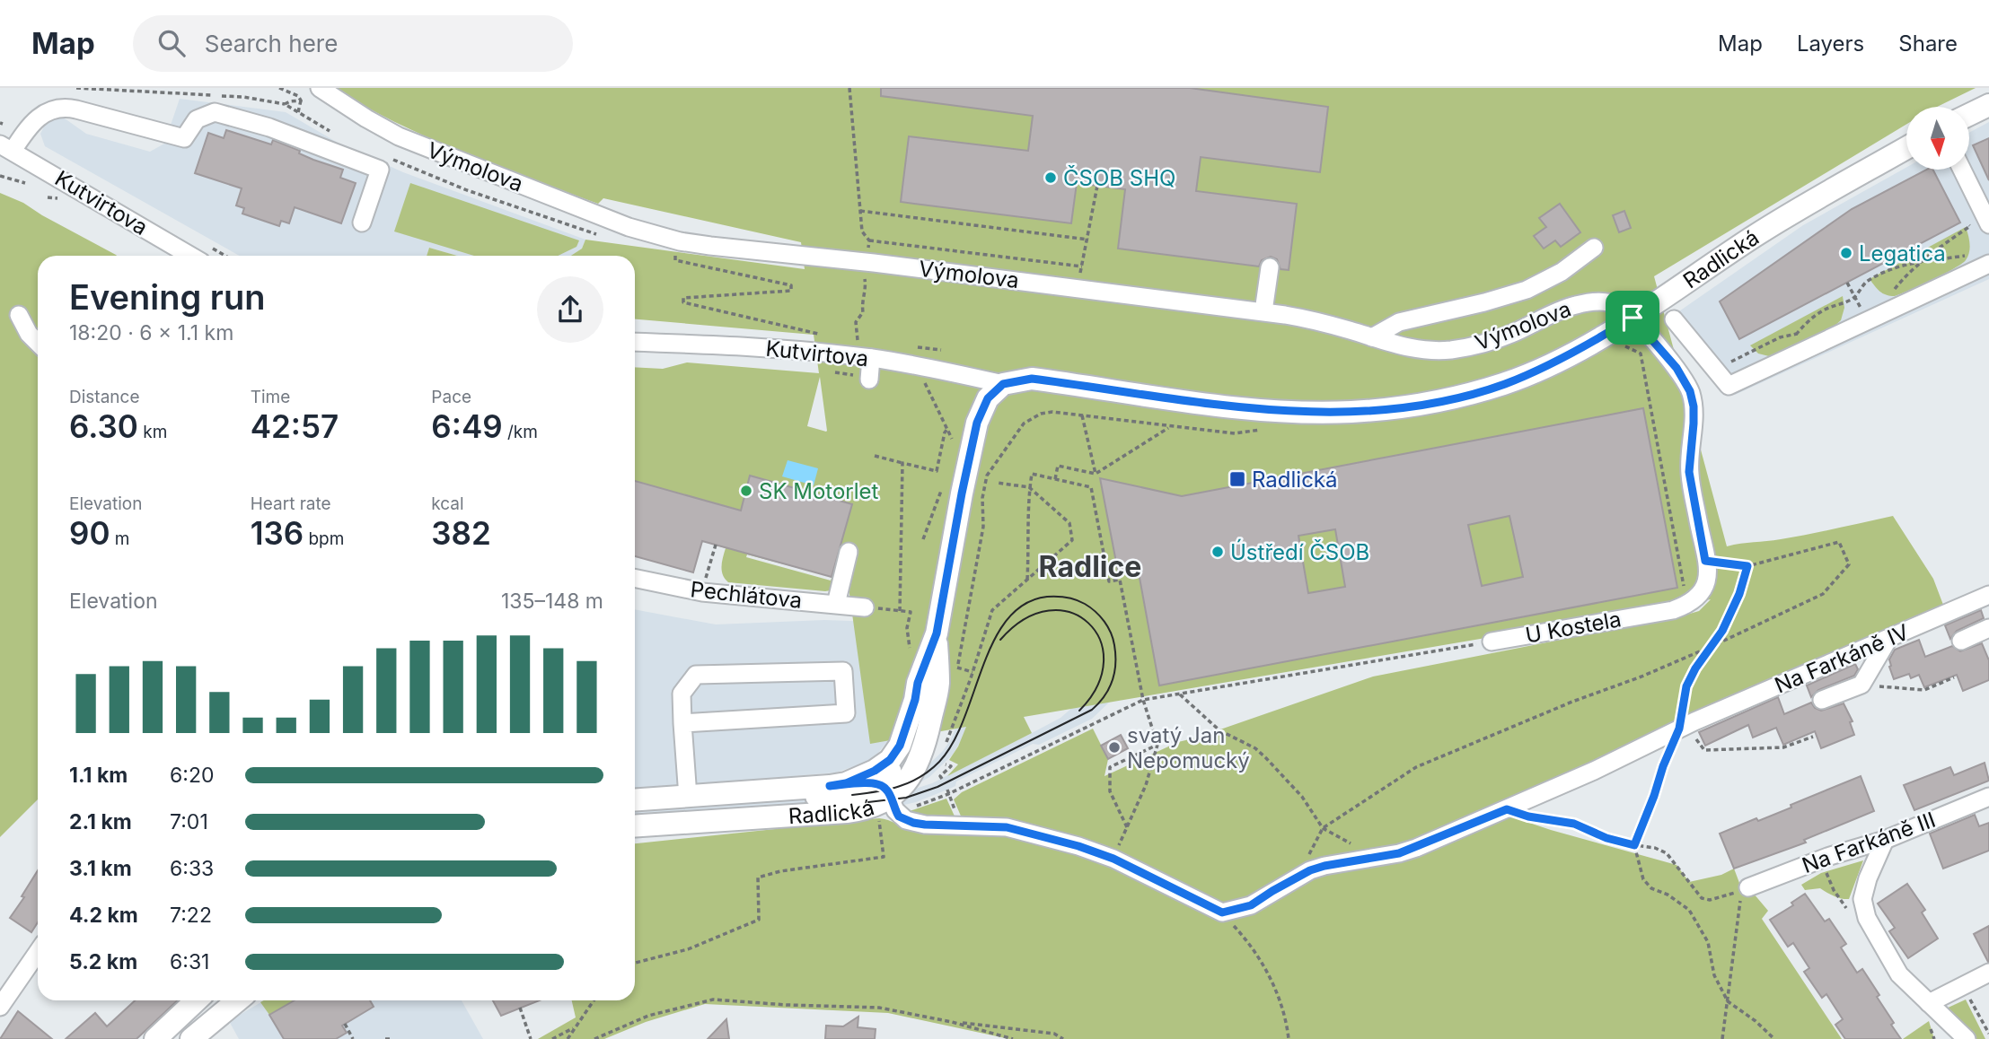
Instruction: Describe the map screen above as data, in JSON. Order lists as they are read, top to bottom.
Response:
{
  "streets": {
    "main road": ["Radlická"],
    "street": [
      "Výmolova",
      "Kutvirtova",
      "Pechlátova",
      "U Kostela",
      "Na Farkáně Ⅳ",
      "Na Farkáně Ⅲ"
    ]
  },
  "crossings": [
    ["Výmolova", "Radlická"],
    ["Výmolova", "U Kostela"],
    ["Kutvirtova", "Radlická"],
    ["Radlická", "U Kostela"]
  ],
  "districts": ["Radlice"],
  "places": {
    "other": [
      "ČSOB SHQ",
      "Legatica",
      "SK Motorlet",
      "Ústředí ČSOB",
      "svatý Jan Nepomucký"
    ],
    "transit": ["Radlická"]
  },
  "north": "bottom",
  "page": {
    "header": "Map",
    "search": "Search here",
    "nav": ["Map", "Layers", "Share"],
    "heading": ["Evening run", "18:20 · 6 × 1.1 km"],
    "stats": [
      ["Distance", "6.30 km"],
      ["Time", "42:57"],
      ["Pace", "6:49 /km"],
      ["Elevation", "90 m"],
      ["Heart rate", "136 bpm"],
      ["kcal", "382"]
    ],
    "chart": ["Elevation", "135–148 m"],
    "list": [
      {
        "name": "1.1 km",
        "note": "6:20"
      },
      {
        "name": "2.1 km",
        "note": "7:01"
      },
      {
        "name": "3.1 km",
        "note": "6:33"
      },
      {
        "name": "4.2 km",
        "note": "7:22"
      },
      {
        "name": "5.2 km",
        "note": "6:31"
      }
    ]
  }
}
